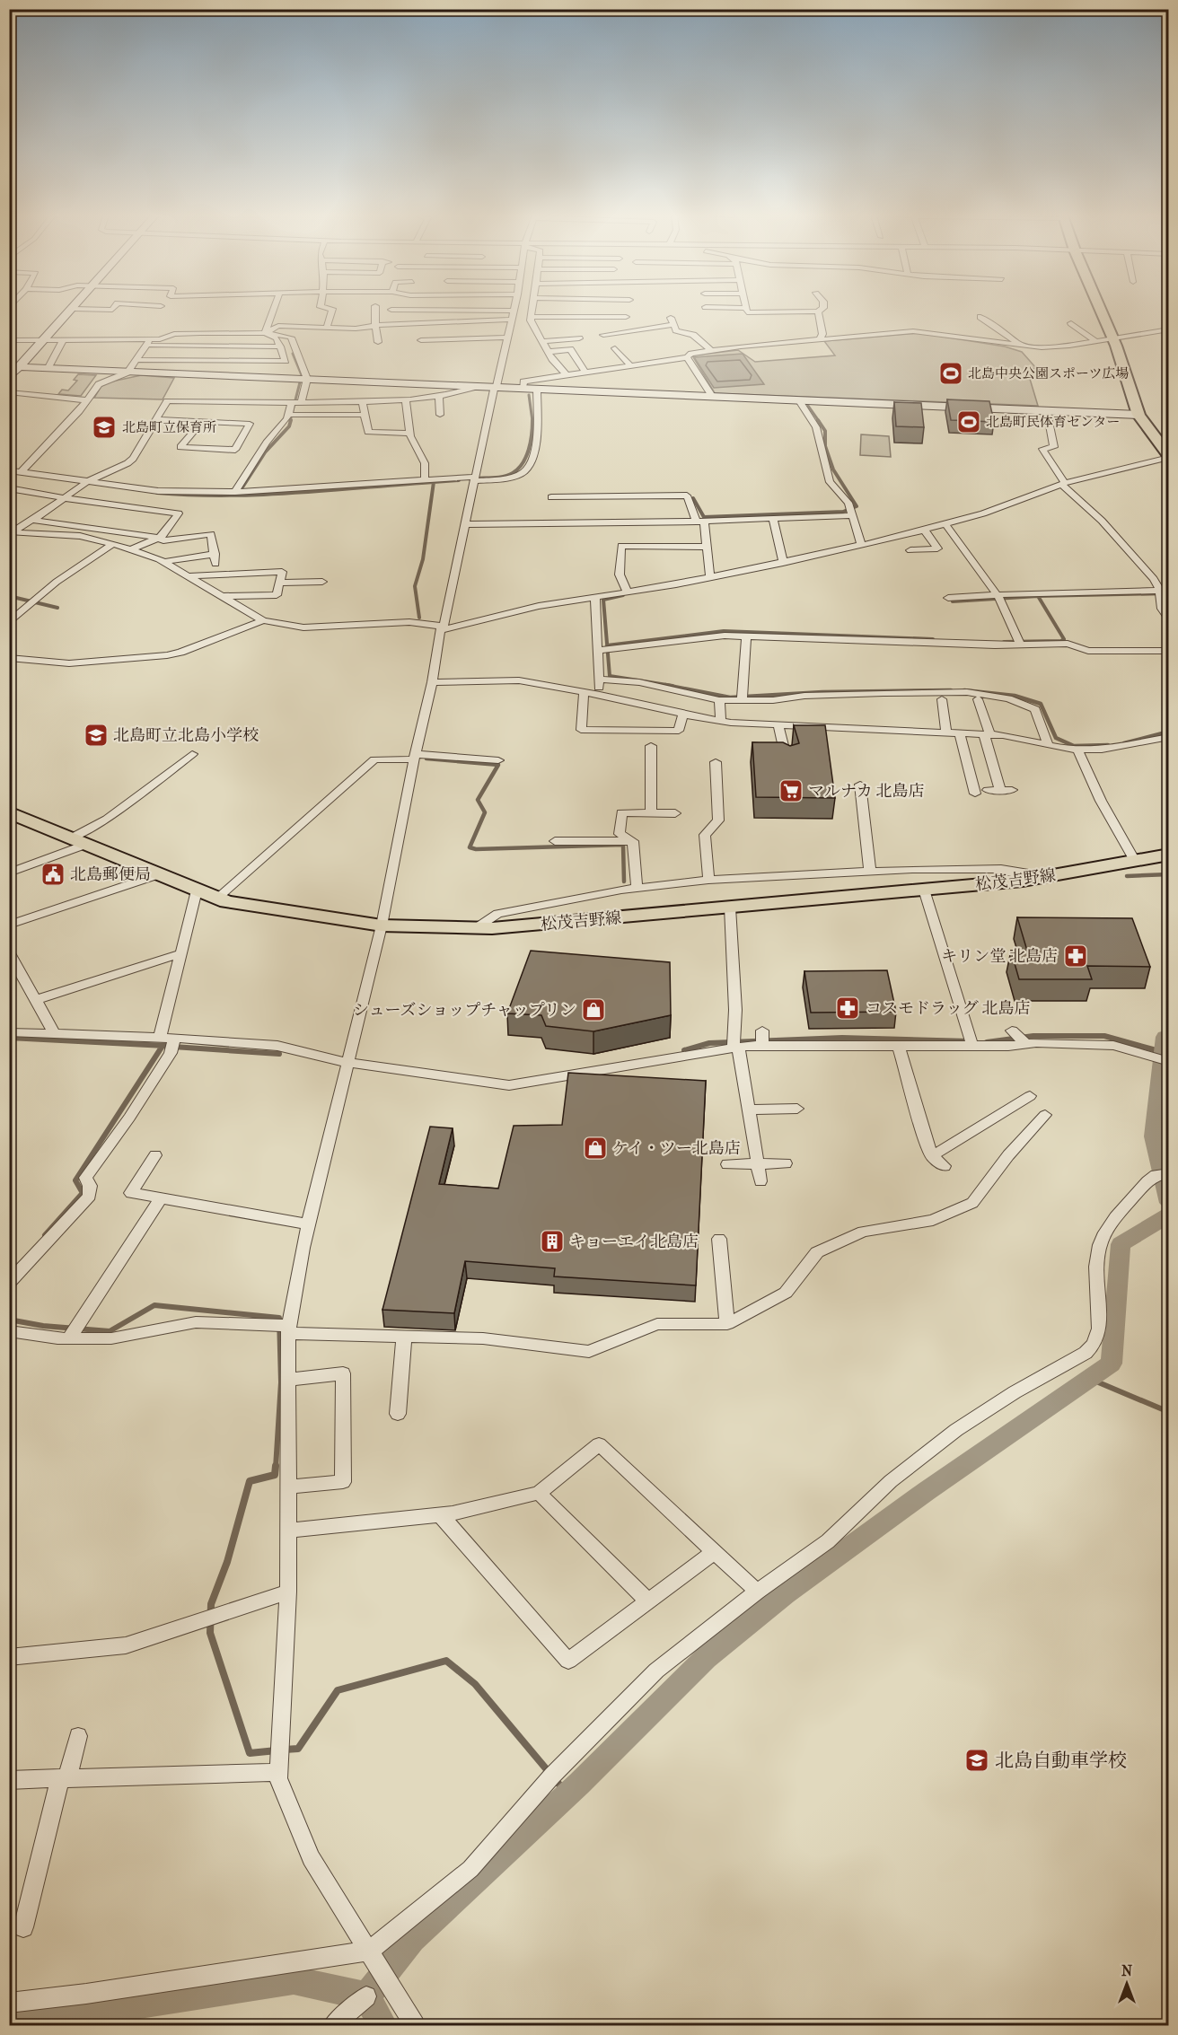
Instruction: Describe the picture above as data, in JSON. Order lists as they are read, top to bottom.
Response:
{
  "streets": {
    "main road": ["松茂吉野線"]
  },
  "places": {
    "sports": ["北島中央公園スポーツ広場", "北島町民体育センター"],
    "school or university": ["北島町立保育所", "北島町立北島小学校", "北島自動車学校"],
    "supermarket": ["マルナカ 北島店"],
    "public building": ["北島郵便局"],
    "pharmacy": ["キリン堂 北島店", "コスモドラッグ 北島店"],
    "shop": ["シューズショップチャップリン", "ケイ・ツー北島店"],
    "building": ["キョーエイ北島店"]
  },
  "north": "top"
}
